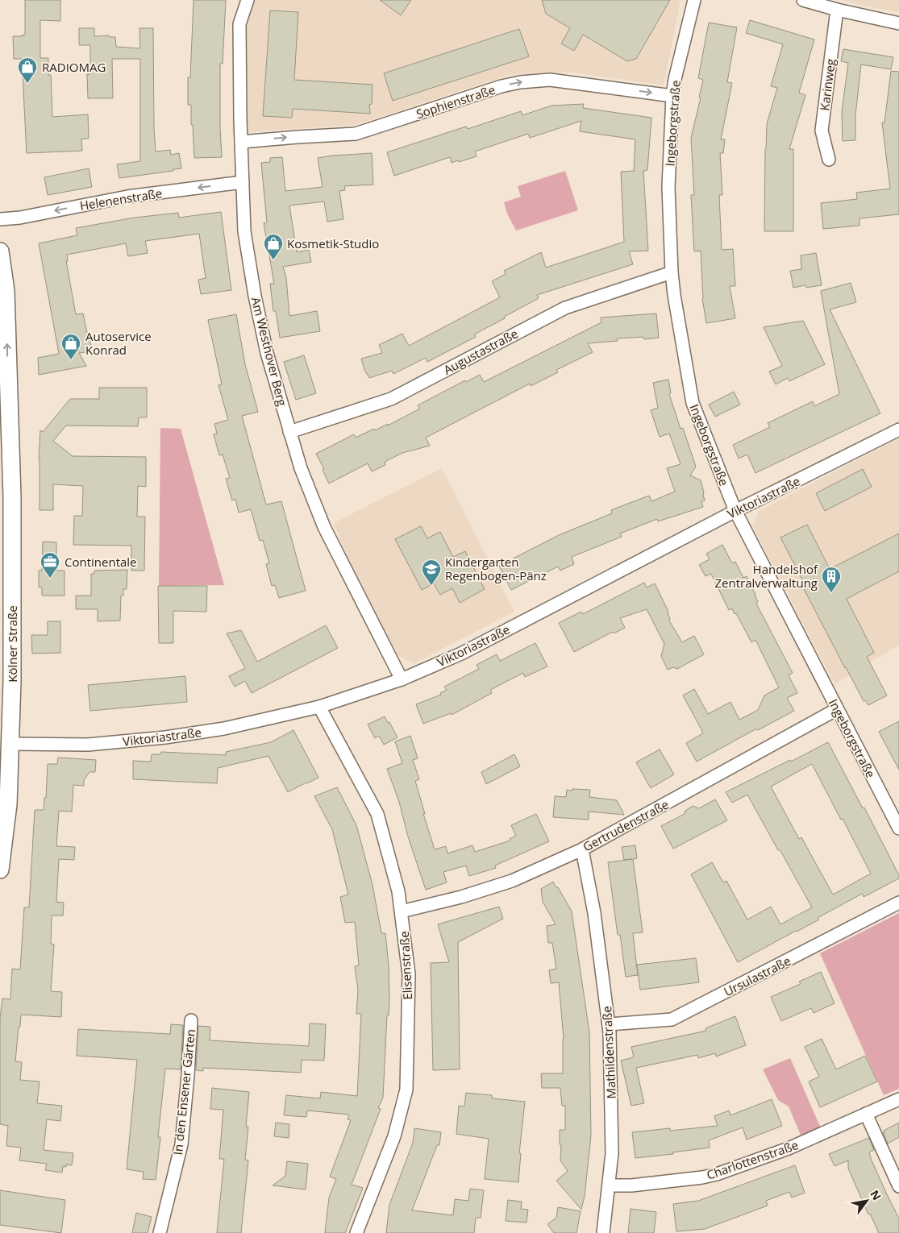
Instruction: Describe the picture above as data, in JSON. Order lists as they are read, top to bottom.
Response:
{
  "streets": {
    "main road": ["Kölner Straße"],
    "street": [
      "Karinweg",
      "Sophienstraße",
      "Ingeborgstraße",
      "Helenenstraße",
      "Am Westhover Berg",
      "Augustastraße",
      "Viktoriastraße",
      "Gertrudenstraße",
      "Elisenstraße",
      "Ursulastraße",
      "Mathildenstraße",
      "In den Ensener Gärten",
      "Charlottenstraße"
    ]
  },
  "crossings": [
    ["Sophienstraße", "Ingeborgstraße"],
    ["Sophienstraße", "Am Westhover Berg"],
    ["Ingeborgstraße", "Augustastraße"],
    ["Ingeborgstraße", "Viktoriastraße"],
    ["Ingeborgstraße", "Gertrudenstraße"],
    ["Helenenstraße", "Am Westhover Berg"],
    ["Am Westhover Berg", "Augustastraße"],
    ["Am Westhover Berg", "Viktoriastraße"],
    ["Viktoriastraße", "Kölner Straße"],
    ["Viktoriastraße", "Elisenstraße"],
    ["Gertrudenstraße", "Elisenstraße"],
    ["Gertrudenstraße", "Mathildenstraße"],
    ["Ursulastraße", "Mathildenstraße"],
    ["Mathildenstraße", "Charlottenstraße"]
  ],
  "one_way": ["Sophienstraße", "Helenenstraße"],
  "places": {
    "shop": ["RADIOMAG", "Kosmetik-Studio", "Autoservice Konrad"],
    "office": ["Continentale"],
    "school or university": ["Kindergarten Regenbogen-Pänz"],
    "building": ["Handelshof Zentralverwaltung"]
  },
  "north": "top right"
}
